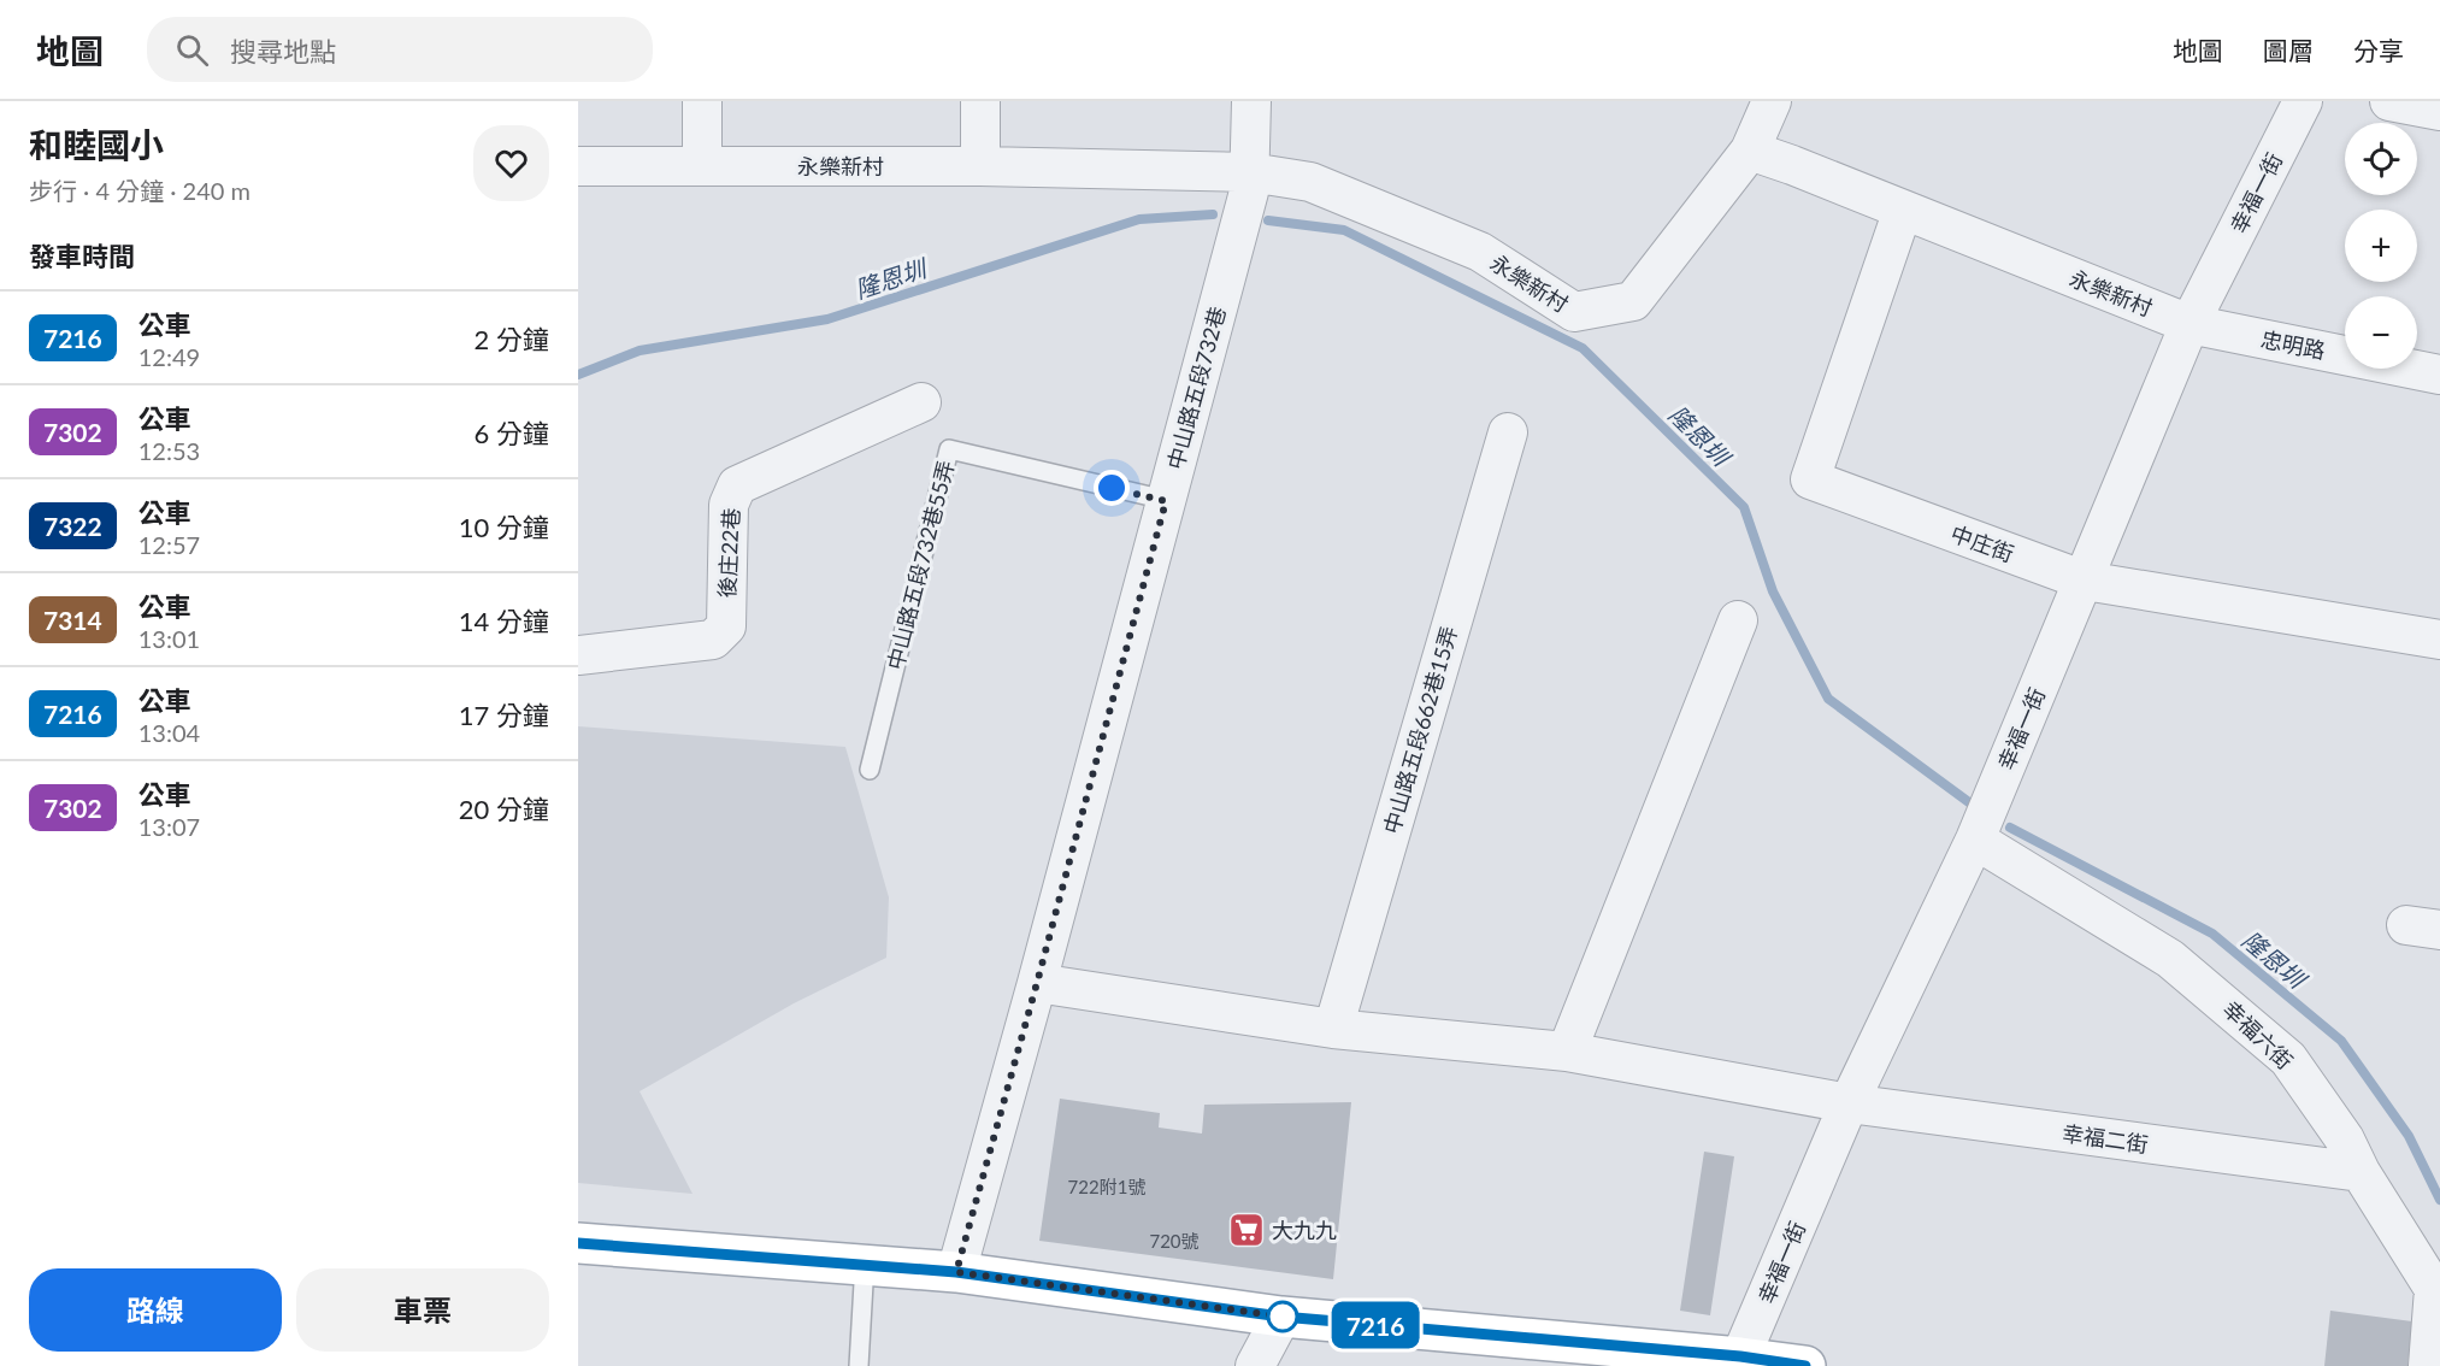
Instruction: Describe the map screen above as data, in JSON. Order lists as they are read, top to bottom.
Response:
{
  "streets": {
    "street": [
      "永樂新村",
      "幸福一街",
      "忠明路",
      "中山路五段732巷",
      "中庄街",
      "後庄22巷",
      "中山路五段662巷15弄",
      "幸福六街",
      "幸福二街"
    ],
    "lane": ["中山路五段732巷55弄"]
  },
  "crossings": [
    ["永樂新村", "幸福一街"],
    ["永樂新村", "忠明路"],
    ["永樂新村", "中山路五段732巷"],
    ["永樂新村", "中庄街"],
    ["幸福一街", "忠明路"],
    ["幸福一街", "中庄街"],
    ["幸福一街", "幸福六街"],
    ["幸福一街", "幸福二街"],
    ["中山路五段732巷", "中山路五段732巷55弄"],
    ["幸福六街", "幸福二街"]
  ],
  "water": ["隆恩圳"],
  "places": {
    "supermarket": ["大九九"]
  },
  "lines": ["bus line 7216"],
  "house_numbers": ["722附1號", "720號"],
  "page": {
    "header": "地圖",
    "search": "搜尋地點",
    "nav": ["地圖", "圖層", "分享"],
    "heading": [
      ["和睦國小", "步行 · 4 分鐘 · 240 m"],
      "發車時間"
    ],
    "on_map": "7216",
    "map_buttons": ["+", "−"],
    "list": [
      {
        "mark": "7216",
        "name": "公車",
        "note": "12:49",
        "value": "2 分鐘"
      },
      {
        "mark": "7302",
        "name": "公車",
        "note": "12:53",
        "value": "6 分鐘"
      },
      {
        "mark": "7322",
        "name": "公車",
        "note": "12:57",
        "value": "10 分鐘"
      },
      {
        "mark": "7314",
        "name": "公車",
        "note": "13:01",
        "value": "14 分鐘"
      },
      {
        "mark": "7216",
        "name": "公車",
        "note": "13:04",
        "value": "17 分鐘"
      },
      {
        "mark": "7302",
        "name": "公車",
        "note": "13:07",
        "value": "20 分鐘"
      }
    ],
    "buttons": ["路線", "車票"]
  }
}
